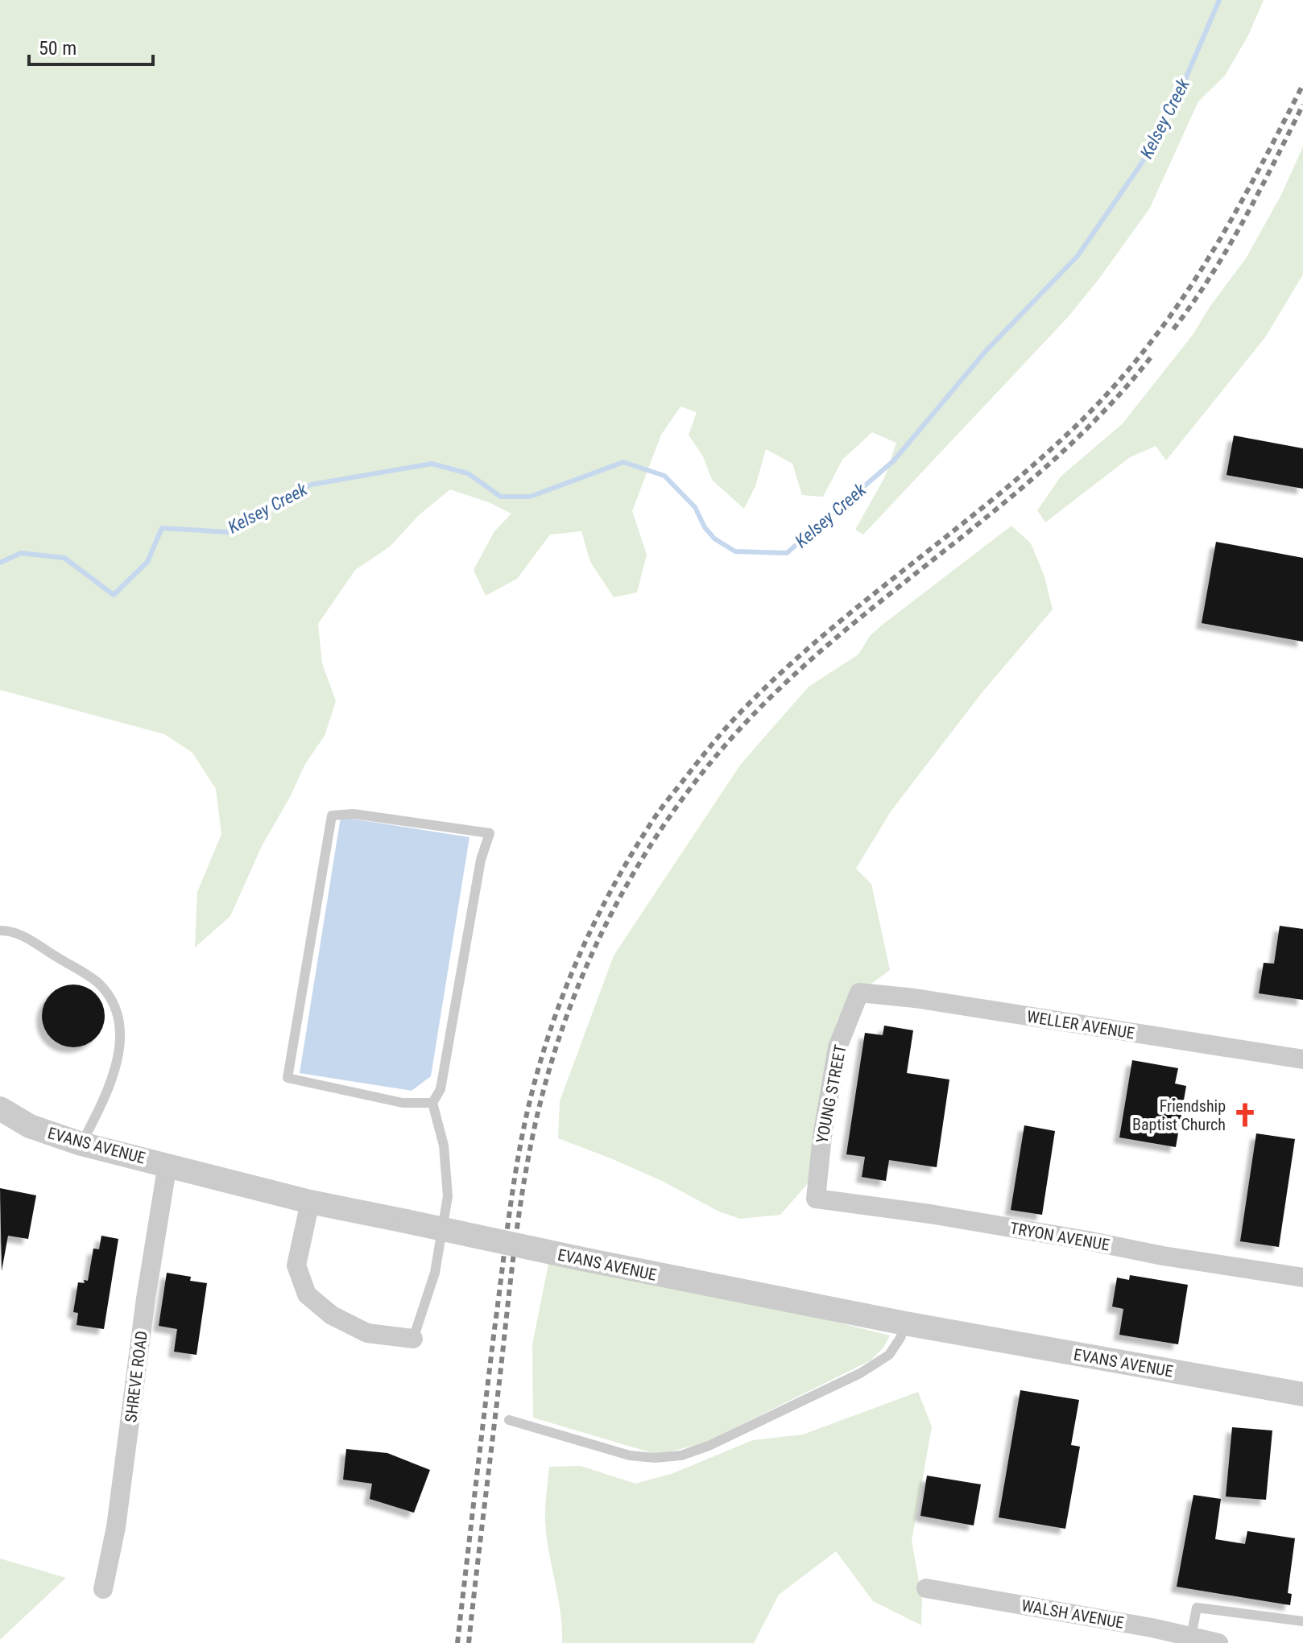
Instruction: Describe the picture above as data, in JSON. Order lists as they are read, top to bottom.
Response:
{
  "streets": {
    "street": [
      "WELLER AVENUE",
      "YOUNG STREET",
      "EVANS AVENUE",
      "TRYON AVENUE",
      "SHREVE ROAD",
      "WALSH AVENUE"
    ]
  },
  "crossings": [
    ["WELLER AVENUE", "YOUNG STREET"],
    ["YOUNG STREET", "TRYON AVENUE"],
    ["EVANS AVENUE", "SHREVE ROAD"]
  ],
  "water": ["Kelsey Creek"],
  "places": {
    "church": ["Friendship Baptist Church"]
  },
  "scale_bar": "50 m"
}
